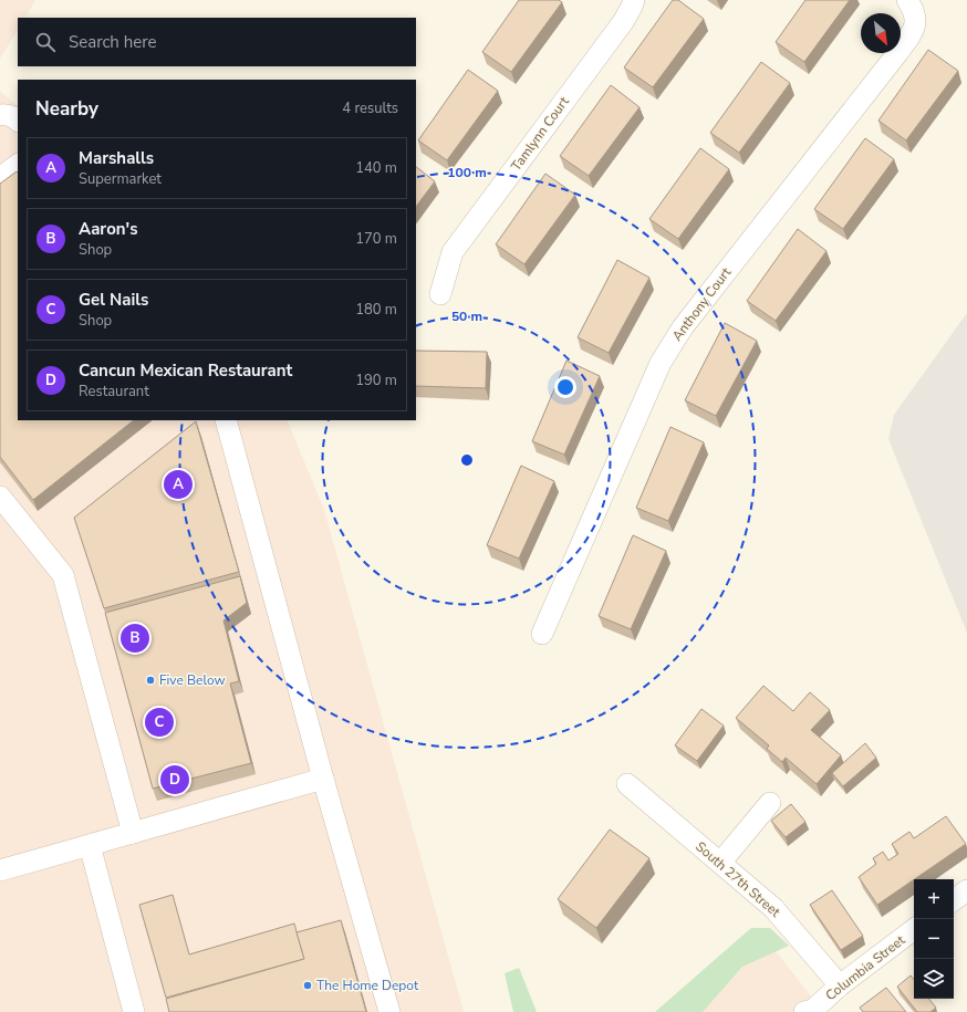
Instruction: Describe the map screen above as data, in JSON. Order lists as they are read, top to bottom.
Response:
{
  "streets": {
    "street": [
      "Tamlynn Court",
      "Anthony Court",
      "South 27th Street",
      "Columbia Street"
    ]
  },
  "crossings": [
    ["South 27th Street", "Columbia Street"]
  ],
  "places": ["Five Below", "The Home Depot"],
  "north": "bottom right",
  "page": {
    "search": "Search here",
    "heading": ["Nearby", "4 results"],
    "list": [
      {
        "mark": "A",
        "name": "Marshalls",
        "note": "Supermarket",
        "value": "140 m"
      },
      {
        "mark": "B",
        "name": "Aaron's",
        "note": "Shop",
        "value": "170 m"
      },
      {
        "mark": "C",
        "name": "Gel Nails",
        "note": "Shop",
        "value": "180 m"
      },
      {
        "mark": "D",
        "name": "Cancun Mexican Restaurant",
        "note": "Restaurant",
        "value": "190 m"
      }
    ],
    "pins": [
      "A",
      "B",
      "C",
      "D"
    ],
    "map_buttons": ["+", "−"]
  },
  "rings": ["100 m", "50 m"]
}
